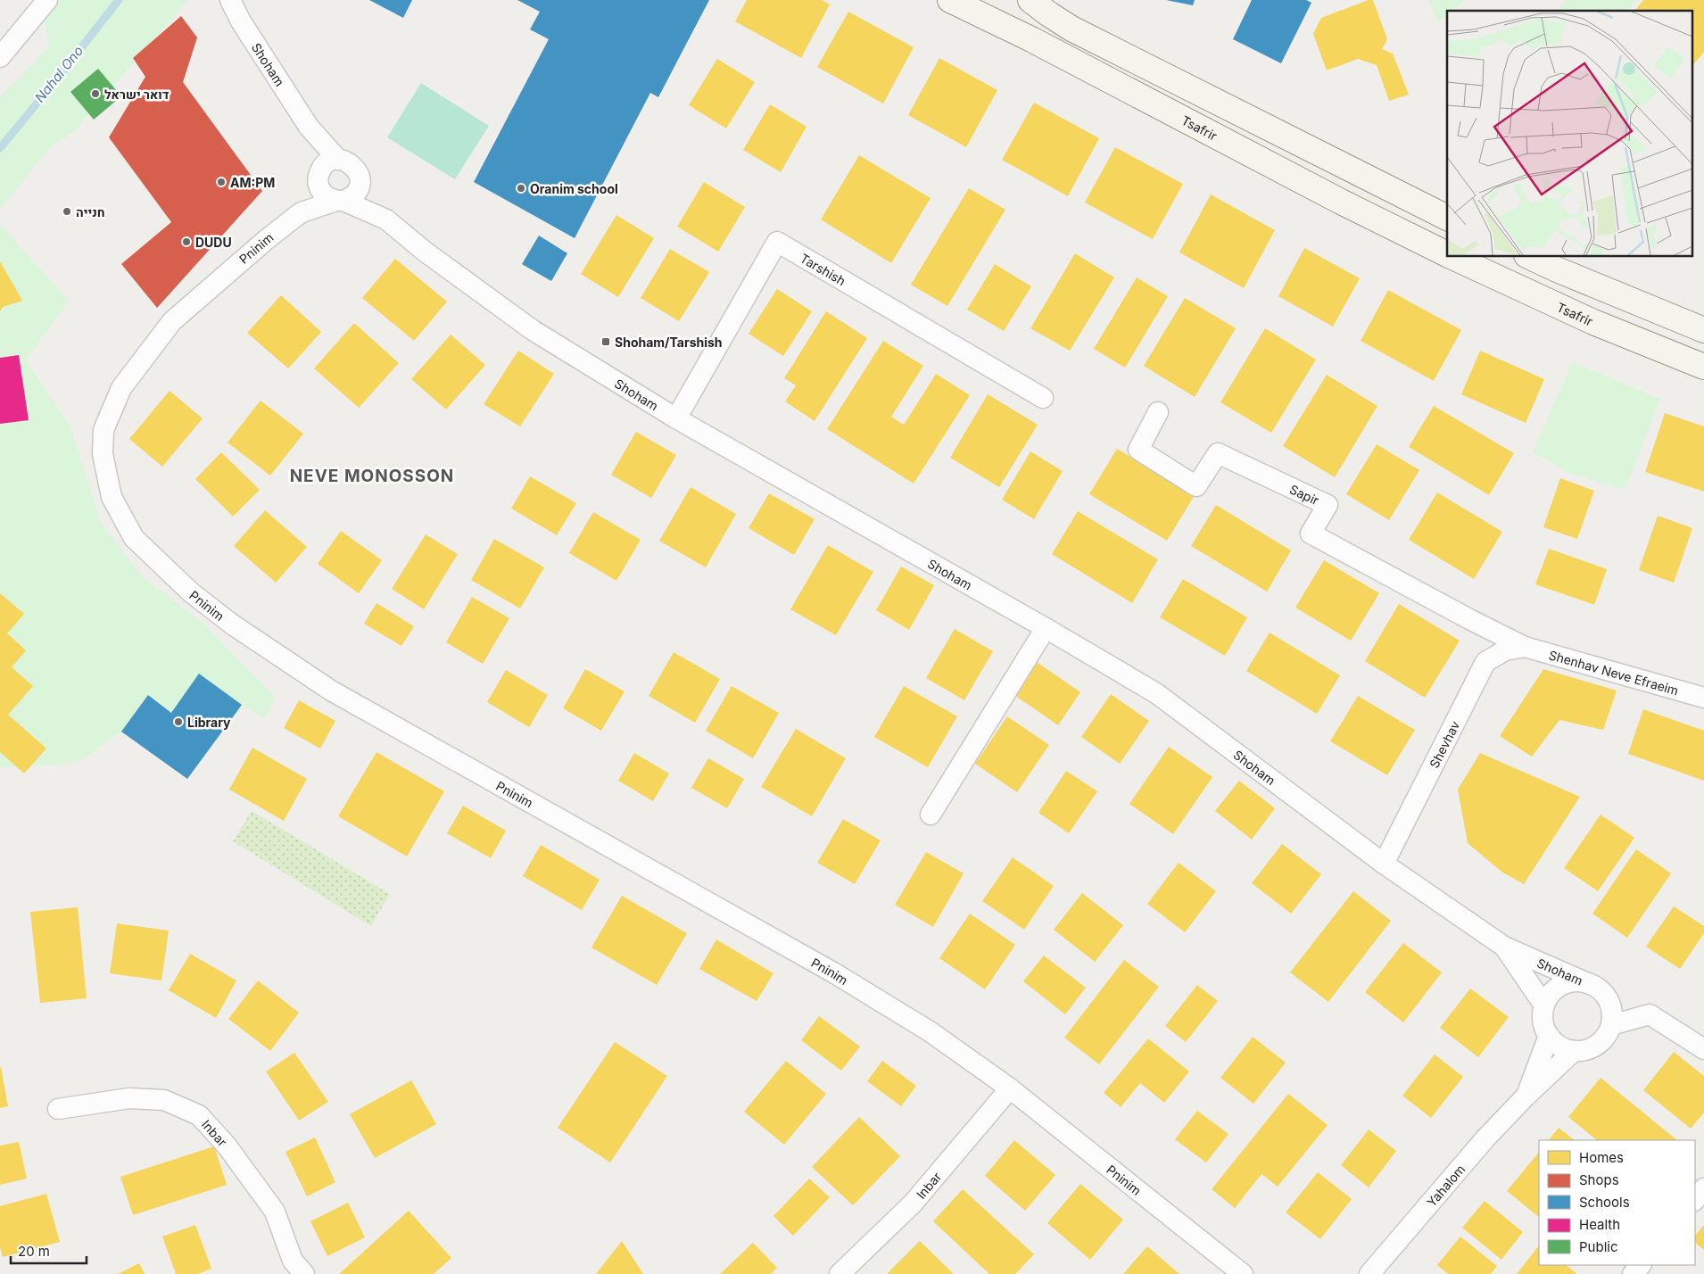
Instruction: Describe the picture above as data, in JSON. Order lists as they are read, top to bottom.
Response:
{
  "streets": {
    "street": [
      "Shoham",
      "Tsafrir",
      "Pninim",
      "Tarshish",
      "Sapir",
      "Shenhav Neve Efraeim",
      "Shevhav",
      "Inbar",
      "Yahalom"
    ]
  },
  "crossings": [
    ["Shoham", "Pninim"],
    ["Shoham", "Tarshish"],
    ["Shoham", "Shevhav"],
    ["Shoham", "Yahalom"],
    ["Pninim", "Inbar"],
    ["Sapir", "Shenhav Neve Efraeim"],
    ["Sapir", "Shevhav"],
    ["Shenhav Neve Efraeim", "Shevhav"]
  ],
  "districts": ["NEVE MONOSSON"],
  "water": ["Nahal Ono"],
  "places": {
    "other": [
      "דואר ישראל",
      "AM:PM",
      "Oranim school",
      "חנייה",
      "DUDU",
      "Library"
    ],
    "transit": ["Shoham/Tarshish"]
  },
  "legend": [
    "Homes",
    "Shops",
    "Schools",
    "Health",
    "Public"
  ],
  "scale_bar": "20 m"
}
